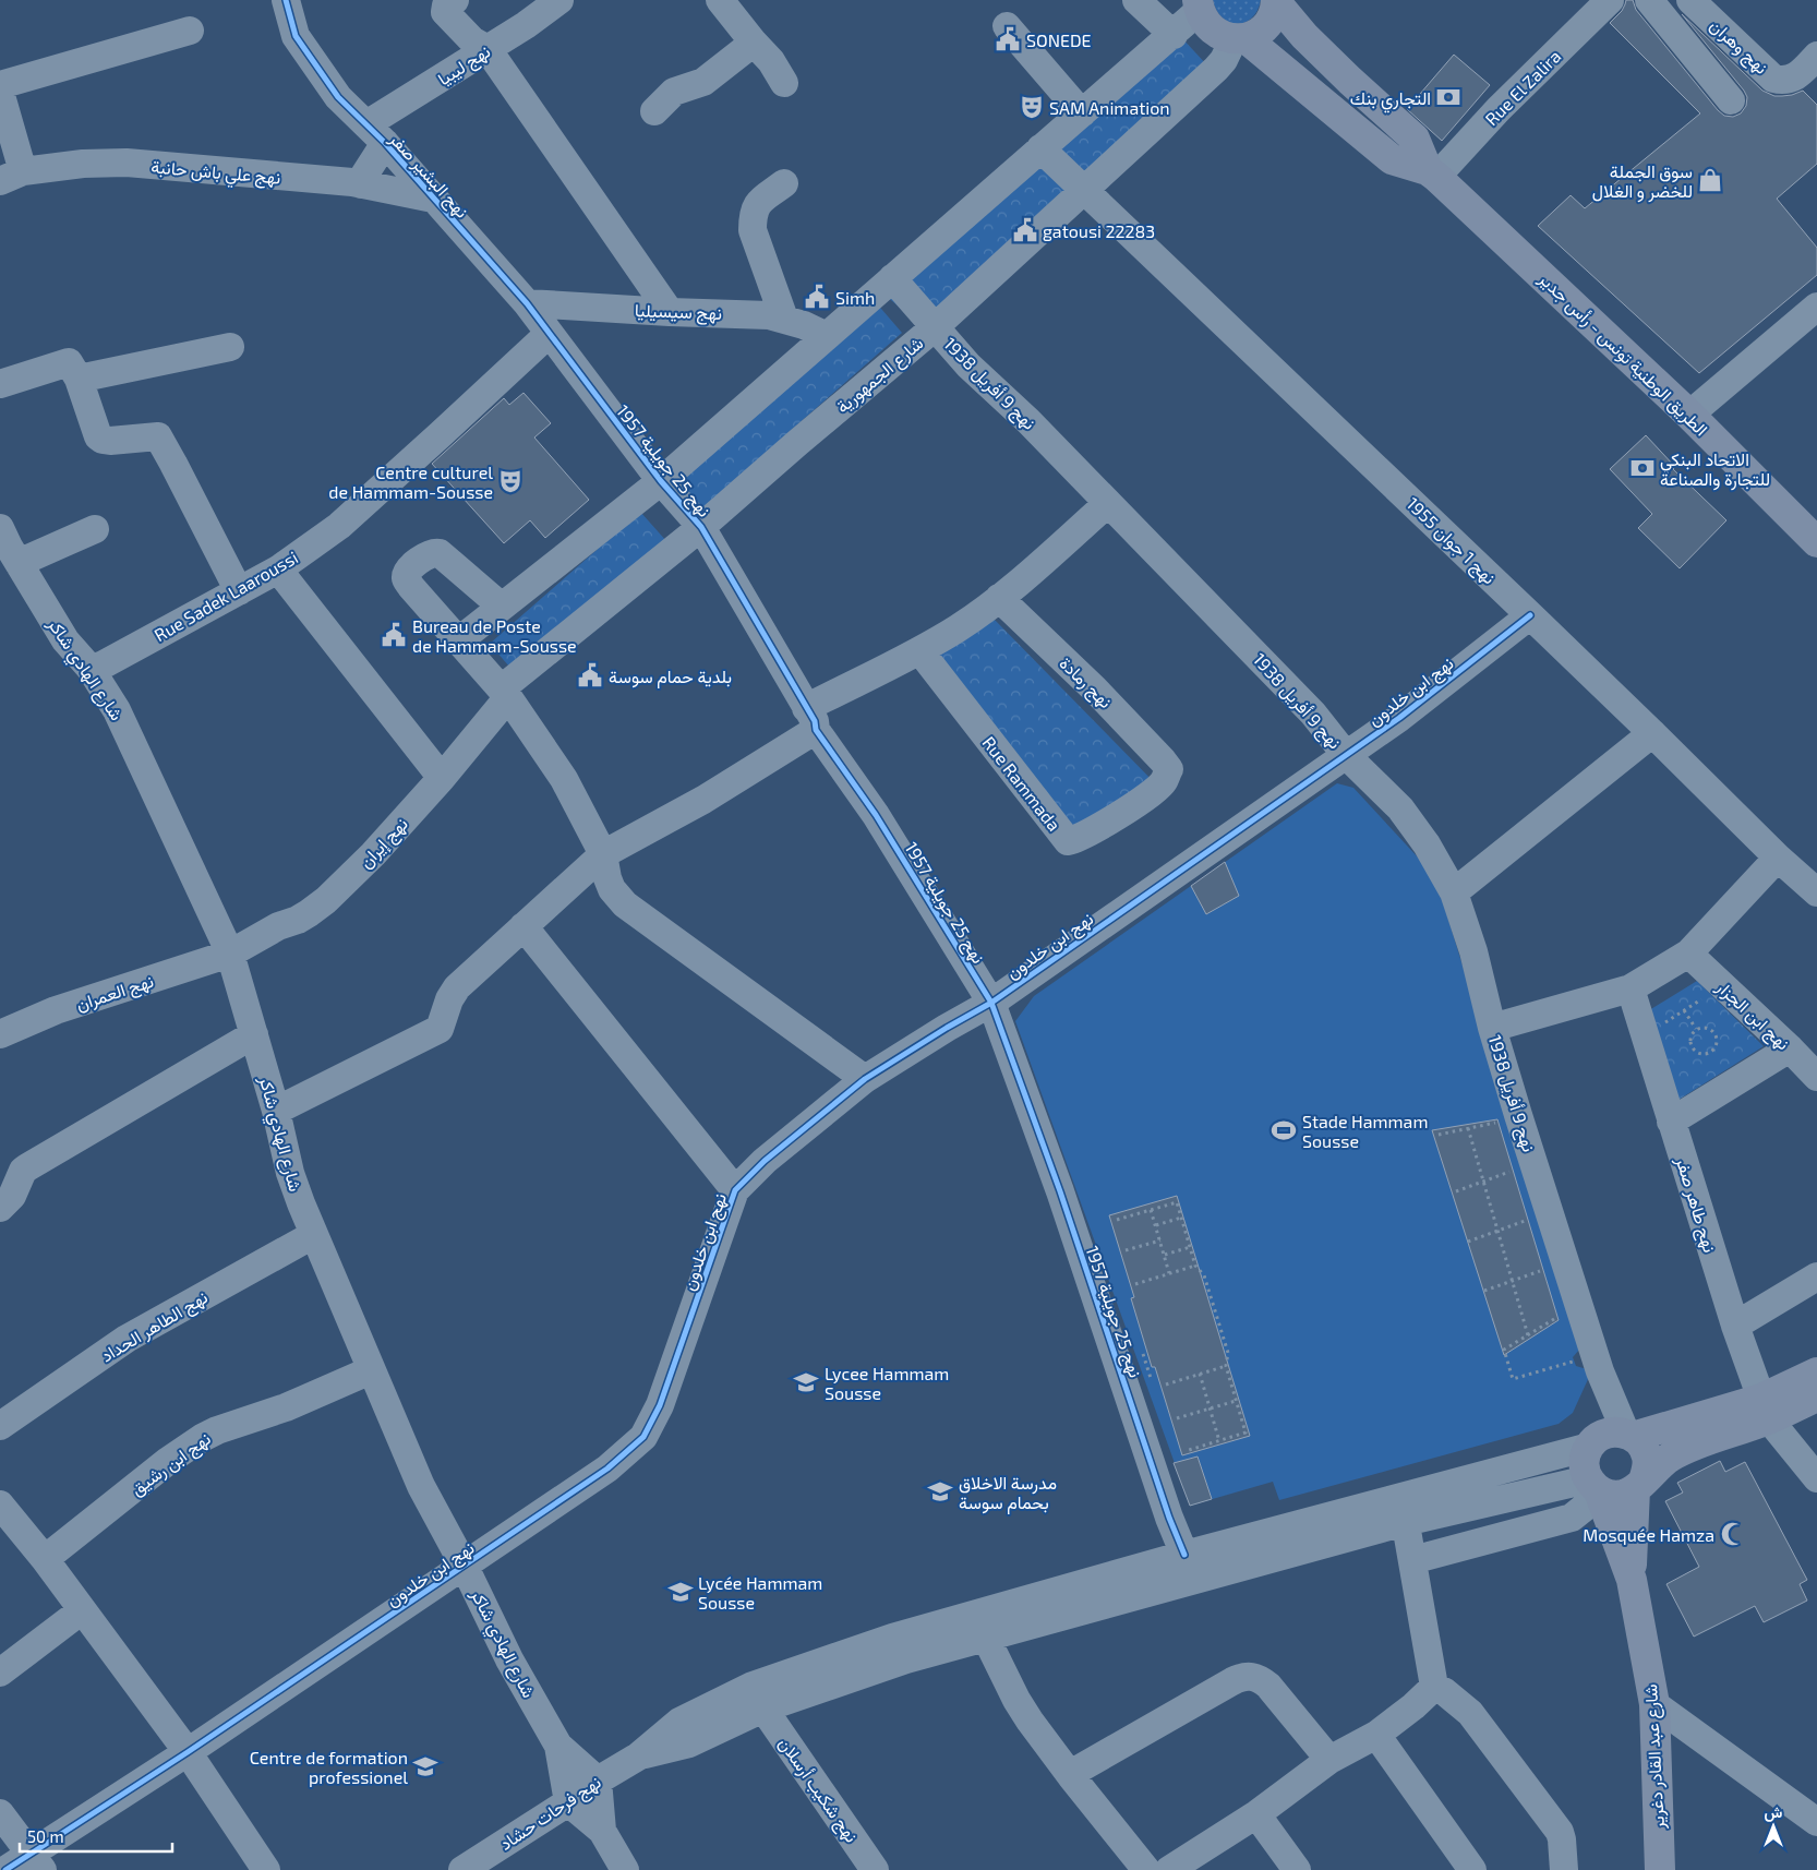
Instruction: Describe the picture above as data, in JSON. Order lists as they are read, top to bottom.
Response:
{
  "streets": {
    "main road": ["الطريق الوطنية تونس - رأس جدير", "شارع عبد القادر دغرير"],
    "street": [
      "نهج وهران",
      "نهج ليبيا",
      "Rue El Zalira",
      "نهج علي باش حانبة",
      "نهج البشير صفر",
      "نهج سيسيليا",
      "شارع الجمهورية",
      "نهج 9 أفريل 1938",
      "نهج 25 جويلية 1957",
      "نهج 1 جوان 1955",
      "Rue Sadek Laaroussi",
      "شارع الهادي شاكر",
      "نهج رمادة",
      "نهج ابن خلدون",
      "Rue Rammada",
      "نهج إيران",
      "نهج العمران",
      "نهج ابن الجزار",
      "نهج طاهر صفر",
      "نهج الطاهر الحداد",
      "نهج ابن رشيق",
      "نهج شكيب أرسلان",
      "نهج فرحات حشاد"
    ]
  },
  "crossings": [
    ["نهج ليبيا", "نهج البشير صفر"],
    ["Rue El Zalira", "الطريق الوطنية تونس - رأس جدير"],
    ["نهج علي باش حانبة", "نهج البشير صفر"],
    ["نهج البشير صفر", "نهج سيسيليا"],
    ["نهج البشير صفر", "نهج 25 جويلية 1957"],
    ["نهج البشير صفر", "Rue Sadek Laaroussi"],
    ["الطريق الوطنية تونس - رأس جدير", "شارع الجمهورية"],
    ["شارع الجمهورية", "نهج 9 أفريل 1938"],
    ["شارع الجمهورية", "نهج 25 جويلية 1957"],
    ["شارع الجمهورية", "نهج 1 جوان 1955"],
    ["شارع الجمهورية", "نهج إيران"],
    ["نهج 9 أفريل 1938", "نهج ابن خلدون"],
    ["نهج 9 أفريل 1938", "شارع عبد القادر دغرير"],
    ["نهج 25 جويلية 1957", "Rue Sadek Laaroussi"],
    ["نهج 25 جويلية 1957", "نهج ابن خلدون"],
    ["نهج 1 جوان 1955", "نهج ابن خلدون"],
    ["Rue Sadek Laaroussi", "شارع الهادي شاكر"],
    ["شارع الهادي شاكر", "نهج ابن خلدون"],
    ["شارع الهادي شاكر", "نهج إيران"],
    ["شارع الهادي شاكر", "نهج العمران"],
    ["شارع الهادي شاكر", "نهج الطاهر الحداد"],
    ["شارع الهادي شاكر", "نهج ابن رشيق"],
    ["شارع الهادي شاكر", "نهج فرحات حشاد"],
    ["نهج رمادة", "Rue Rammada"],
    ["نهج إيران", "نهج العمران"]
  ],
  "places": {
    "public building": [
      "SONEDE",
      "gatousi 22283",
      "Simh",
      "Bureau de Poste de Hammam-Sousse",
      "بلدية حمام سوسة"
    ],
    "bank": ["التجاري بنك", "الاتحاد البنكي للتجارة والصناعة"],
    "theatre": ["SAM Animation", "Centre culturel de Hammam-Sousse"],
    "shop": ["سوق الجملة للخضر و الغلال"],
    "sports": ["Stade Hammam Sousse"],
    "school or university": [
      "Lycee Hammam Sousse",
      "مدرسة الاخلاق بحمام سوسة",
      "Lycée Hammam Sousse",
      "Centre de formation professionel"
    ],
    "mosque": ["Mosquée Hamza"]
  },
  "scale_bar": "50 m",
  "north": "top"
}
